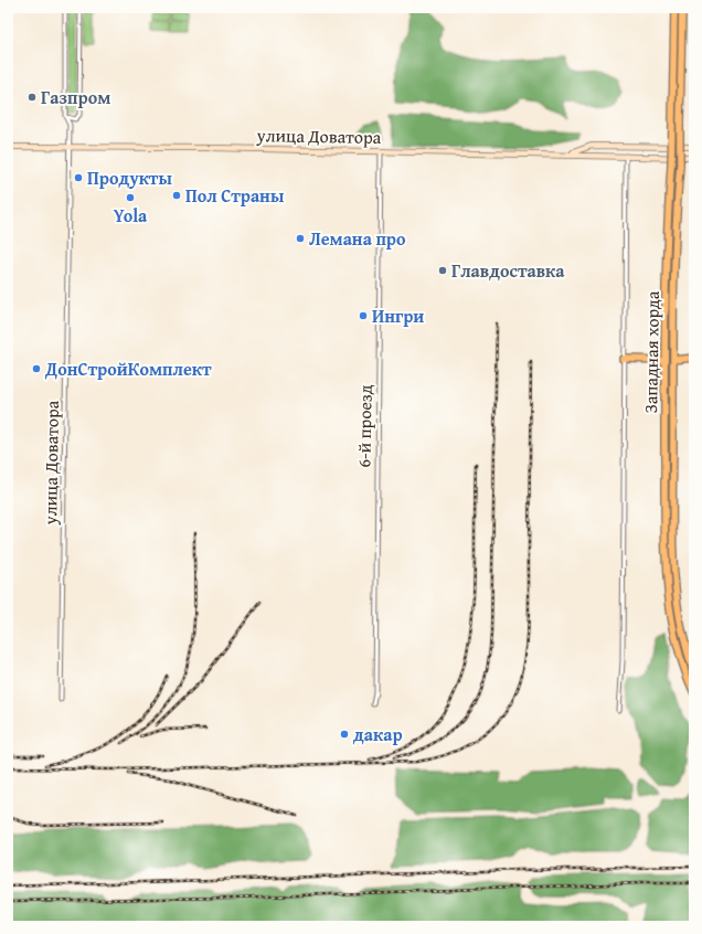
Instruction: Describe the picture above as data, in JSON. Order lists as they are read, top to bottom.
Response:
{
  "streets": {
    "highway": ["Западная хорда"],
    "street": ["улица Доватора", "6-й проезд"]
  },
  "crossings": [
    ["улица Доватора", "6-й проезд"]
  ],
  "places": [
    "Газпром",
    "Продукты",
    "Пол Страны",
    "Yola",
    "Лемана про",
    "Главдоставка",
    "Ингри",
    "ДонСтройКомплект",
    "дакар"
  ]
}
